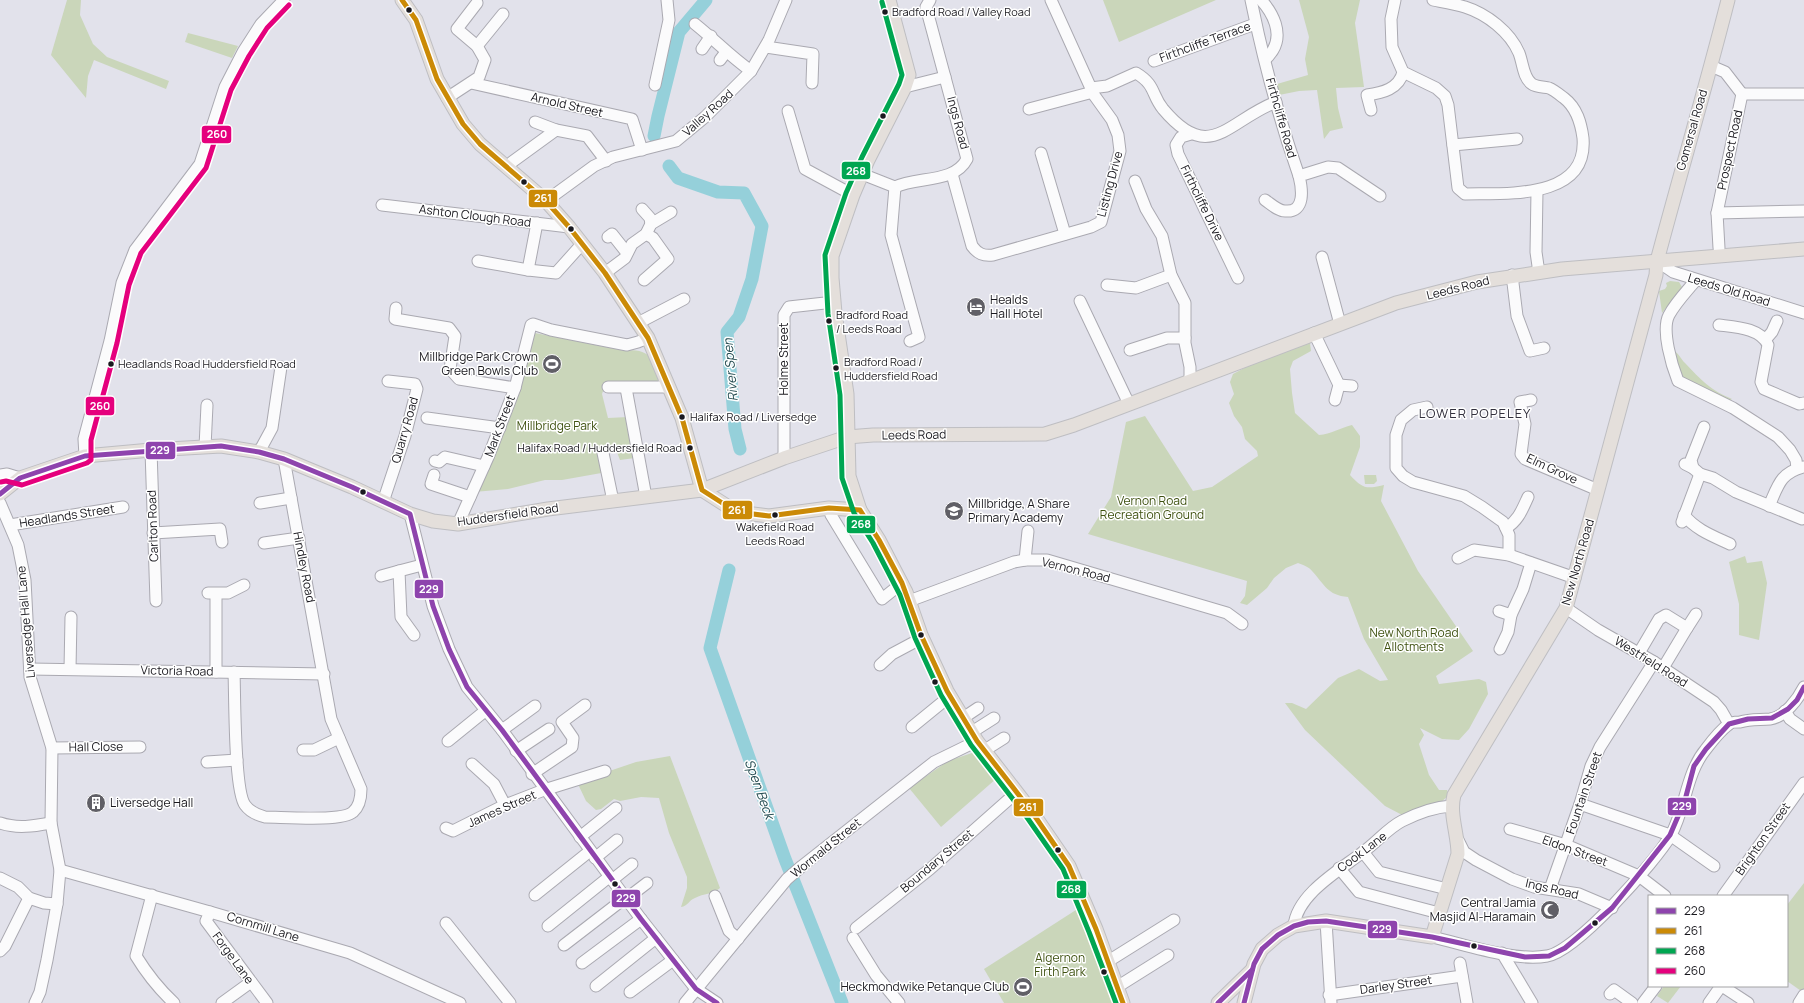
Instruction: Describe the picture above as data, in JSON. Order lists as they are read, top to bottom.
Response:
{
  "streets": {
    "main road": [
      "Gomersal Road",
      "Leeds Road",
      "Huddersfield Road",
      "New North Road"
    ],
    "street": [
      "Firthcliffe Terrace",
      "Arnold Street",
      "Valley Road",
      "Firthcliffe Road",
      "Ings Road",
      "Prospect Road",
      "Listing Drive",
      "Firthcliffe Drive",
      "Ashton Clough Road",
      "Leeds Old Road",
      "Holme Street",
      "Mark Street",
      "Quarry Road",
      "Elm Grove",
      "Headlands Street",
      "Carlton Road",
      "Hindley Road",
      "Vernon Road",
      "Liversedge Hall Lane",
      "Westfield Road",
      "Victoria Road",
      "Hall Close",
      "Fountain Street",
      "James Street",
      "Brighton Street",
      "Wormald Street",
      "Eldon Street",
      "Cook Lane",
      "Boundary Street",
      "Cornmill Lane",
      "Forge Lane",
      "Darley Street"
    ]
  },
  "crossings": [
    ["Firthcliffe Terrace", "Firthcliffe Road"],
    ["Arnold Street", "Valley Road"],
    ["Ings Road", "Listing Drive"],
    ["Ings Road", "Fountain Street"],
    ["Gomersal Road", "Prospect Road"],
    ["Gomersal Road", "Leeds Road"],
    ["Gomersal Road", "Leeds Old Road"],
    ["Gomersal Road", "New North Road"],
    ["Leeds Road", "Leeds Old Road"],
    ["Leeds Road", "Holme Street"],
    ["Leeds Road", "Huddersfield Road"],
    ["Leeds Road", "New North Road"],
    ["Leeds Old Road", "New North Road"],
    ["Mark Street", "Huddersfield Road"],
    ["Quarry Road", "Huddersfield Road"],
    ["Elm Grove", "New North Road"],
    ["Huddersfield Road", "Carlton Road"],
    ["Huddersfield Road", "Hindley Road"],
    ["Headlands Street", "Liversedge Hall Lane"],
    ["New North Road", "Westfield Road"],
    ["New North Road", "Cook Lane"],
    ["Hindley Road", "Victoria Road"],
    ["Liversedge Hall Lane", "Victoria Road"],
    ["Liversedge Hall Lane", "Hall Close"],
    ["Liversedge Hall Lane", "Cornmill Lane"],
    ["Westfield Road", "Fountain Street"],
    ["Fountain Street", "Eldon Street"],
    ["Cornmill Lane", "Forge Lane"]
  ],
  "districts": ["LOWER POPELEY"],
  "water": ["River Spen", "Spen Beck"],
  "parks": [
    "Millbridge Park",
    "Vernon Road Recreation Ground",
    "New North Road Allotments",
    "Algernon Firth Park"
  ],
  "places": {
    "other": [
      "Bradford Road / Valley Road",
      "Bradford Road / Leeds Road",
      "Headlands Road Huddersfield Road",
      "Bradford Road / Huddersfield Road",
      "Halifax Road / Liversedge",
      "Halifax Road / Huddersfield Road",
      "Wakefield Road Leeds Road"
    ],
    "hotel": ["Healds Hall Hotel"],
    "sports": ["Millbridge Park Crown Green Bowls Club", "Heckmondwike Petanque Club"],
    "school or university": ["Millbridge, A Share Primary Academy"],
    "building": ["Liversedge Hall"],
    "mosque": ["Central Jamia Masjid Al-Haramain"]
  },
  "lines": [
    "transit line 261",
    "transit line 268",
    "transit line 260",
    "transit line 229"
  ],
  "legend": [
    "229",
    "261",
    "268",
    "260"
  ]
}
